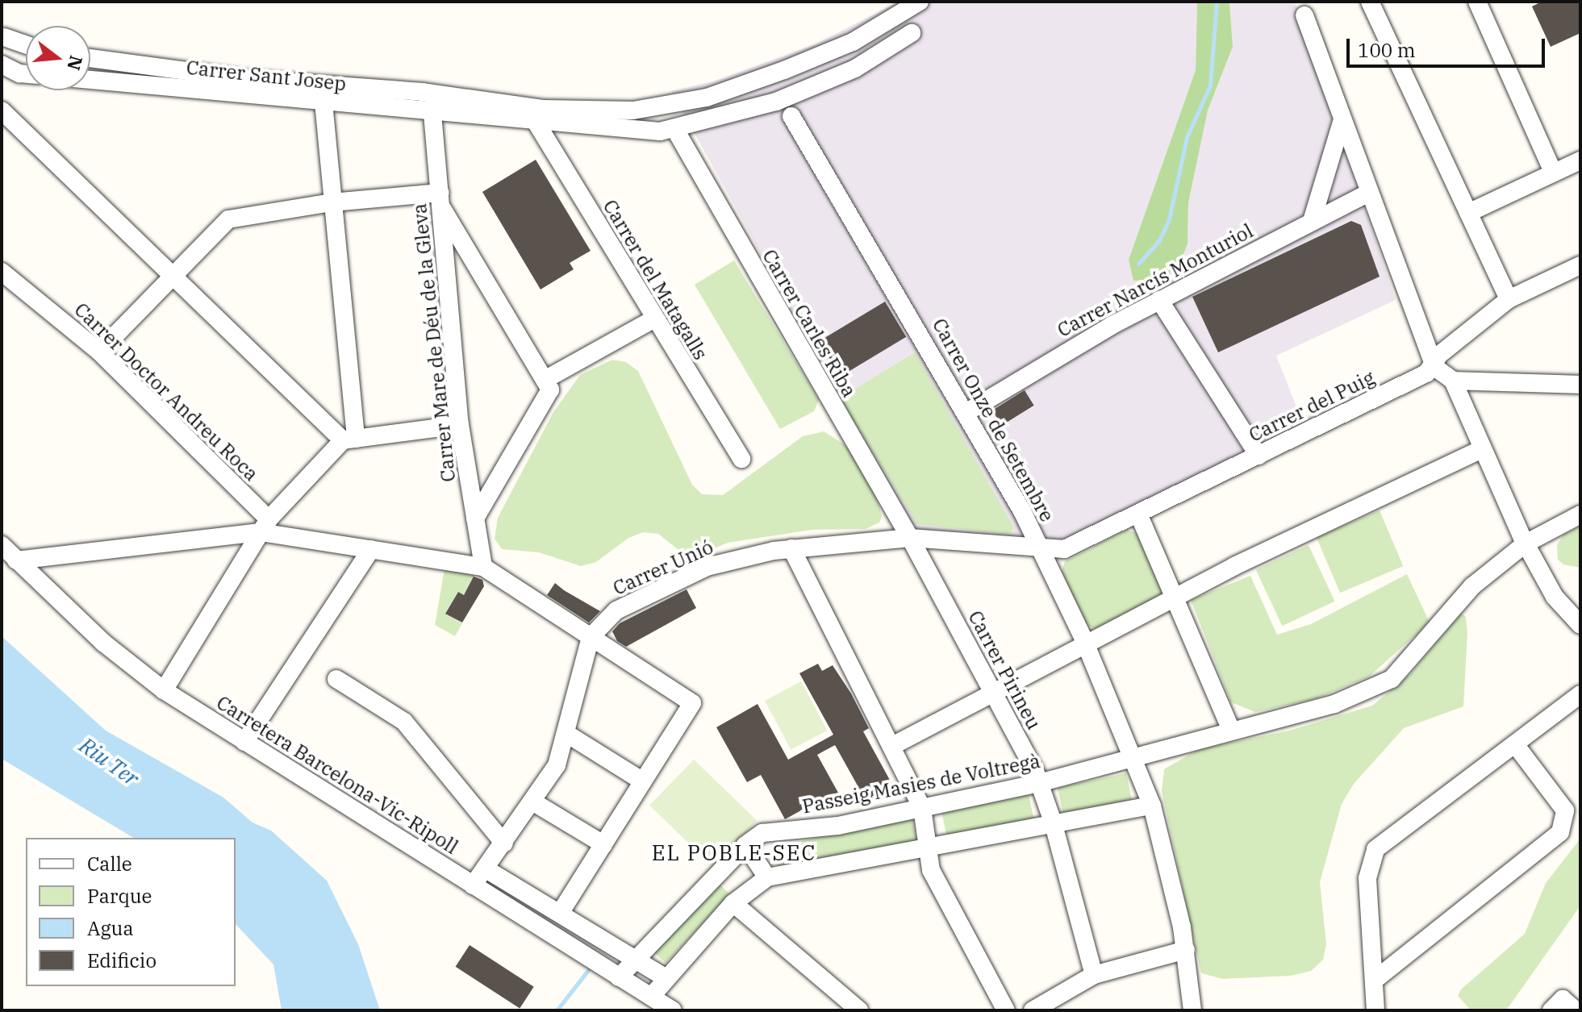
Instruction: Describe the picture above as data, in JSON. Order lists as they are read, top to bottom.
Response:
{
  "streets": {
    "street": [
      "Carrer Sant Josep",
      "Carrer del Matagalls",
      "Carrer Narcís Monturiol",
      "Carrer Carles Riba",
      "Carrer Mare de Déu de la Gleva",
      "Carrer Doctor Andreu Roca",
      "Carrer del Puig",
      "Carrer Onze de Setembre",
      "Carrer Unió",
      "Carrer Pirineu",
      "Carretera Barcelona-Vic-Ripoll",
      "Passeig Masies de Voltregà"
    ]
  },
  "crossings": [
    ["Carrer Sant Josep", "Carrer del Matagalls"],
    ["Carrer Sant Josep", "Carrer Carles Riba"],
    ["Carrer Sant Josep", "Carrer Mare de Déu de la Gleva"],
    ["Carrer Sant Josep", "Carrer Onze de Setembre"],
    ["Carrer Narcís Monturiol", "Carrer Onze de Setembre"],
    ["Carrer Carles Riba", "Carrer Unió"],
    ["Carrer Carles Riba", "Carrer Pirineu"],
    ["Carrer del Puig", "Carrer Onze de Setembre"],
    ["Carrer del Puig", "Carrer Unió"],
    ["Carrer Onze de Setembre", "Carrer Unió"],
    ["Carrer Onze de Setembre", "Passeig Masies de Voltregà"],
    ["Carrer Unió", "Carrer Pirineu"],
    ["Carrer Unió", "Carretera Barcelona-Vic-Ripoll"],
    ["Carrer Pirineu", "Passeig Masies de Voltregà"],
    ["Carretera Barcelona-Vic-Ripoll", "Passeig Masies de Voltregà"]
  ],
  "districts": ["EL POBLE-SEC"],
  "water": ["Riu Ter"],
  "legend": [
    "Calle",
    "Parque",
    "Agua",
    "Edificio"
  ],
  "scale_bar": "100 m",
  "north": "right"
}
